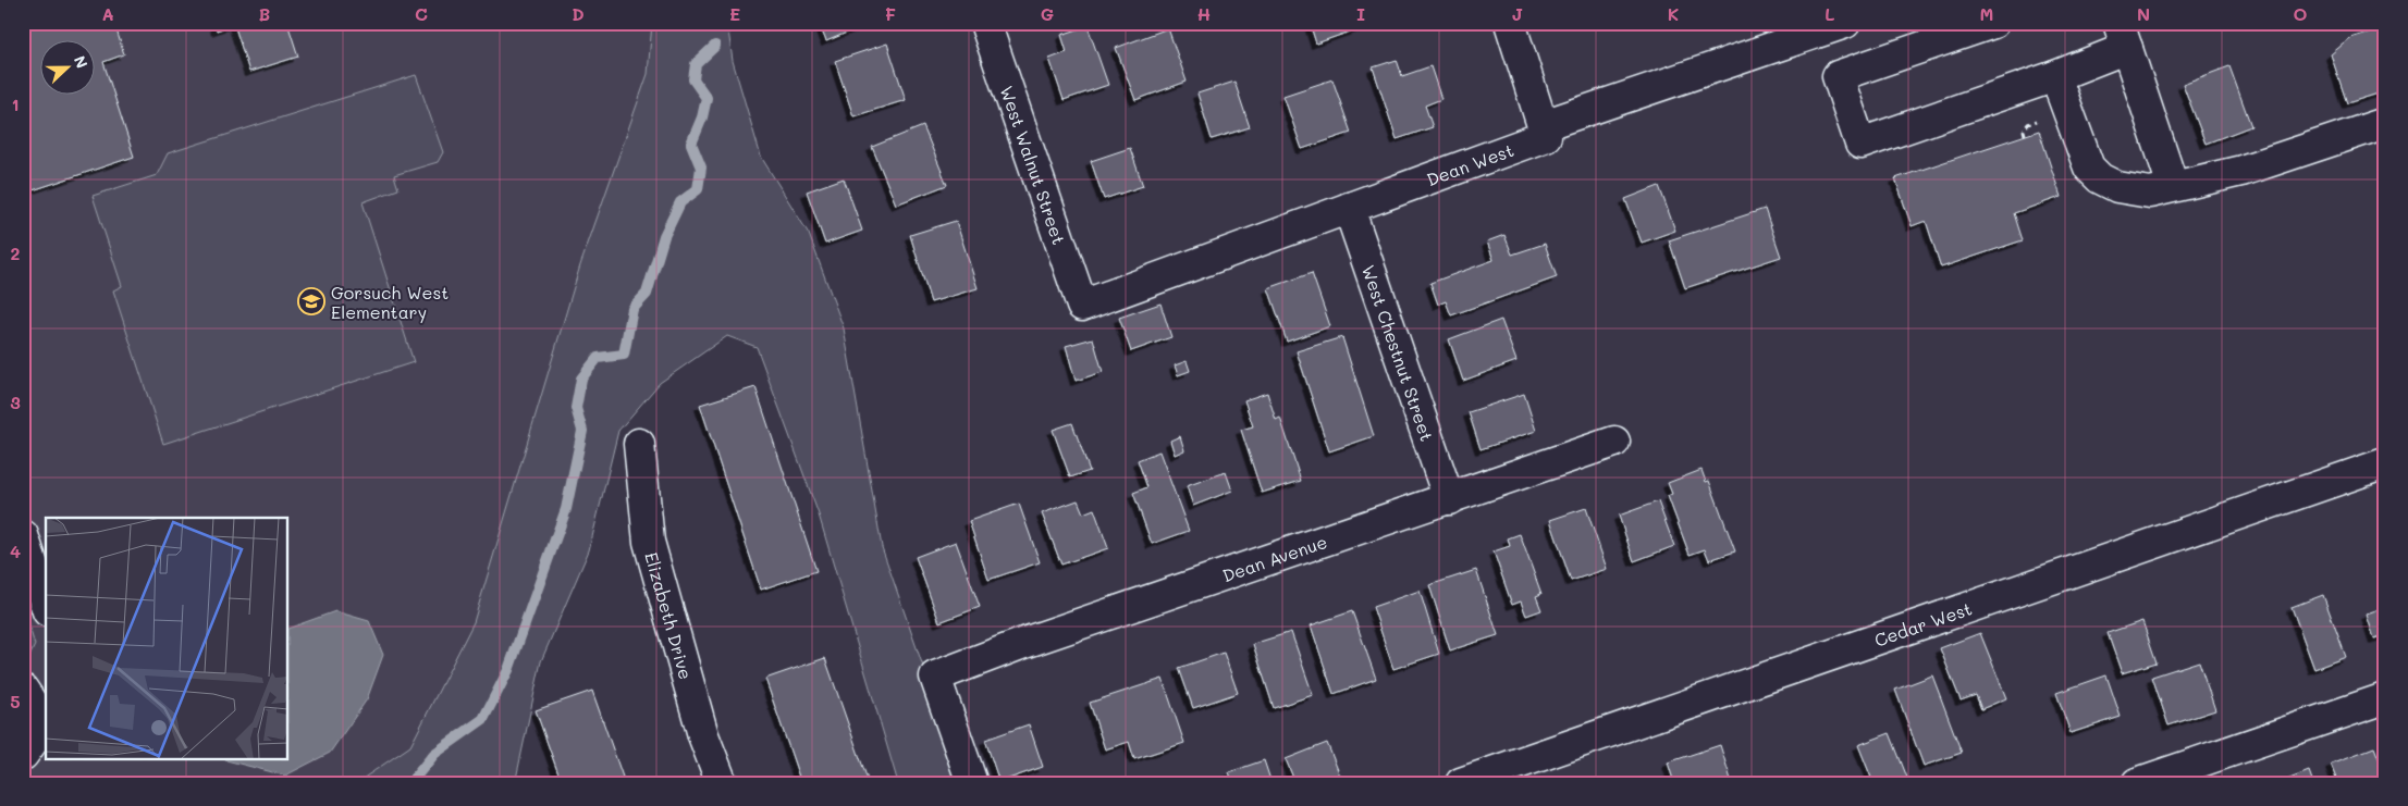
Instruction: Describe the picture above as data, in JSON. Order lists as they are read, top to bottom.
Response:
{
  "streets": {
    "street": [
      "West Walnut Street",
      "Dean West",
      "West Chestnut Street",
      "Dean Avenue",
      "Elizabeth Drive",
      "Cedar West"
    ]
  },
  "crossings": [
    ["West Walnut Street", "Dean West"],
    ["Dean West", "West Chestnut Street"],
    ["West Chestnut Street", "Dean Avenue"]
  ],
  "places": {
    "school or university": ["Gorsuch West Elementary"]
  },
  "north": "right",
  "grid": {
    "columns": [
      "A",
      "B",
      "C",
      "D",
      "E",
      "F",
      "G",
      "H",
      "I",
      "J",
      "K",
      "L",
      "M",
      "N",
      "O"
    ],
    "rows": [
      "1",
      "2",
      "3",
      "4",
      "5"
    ]
  }
}
